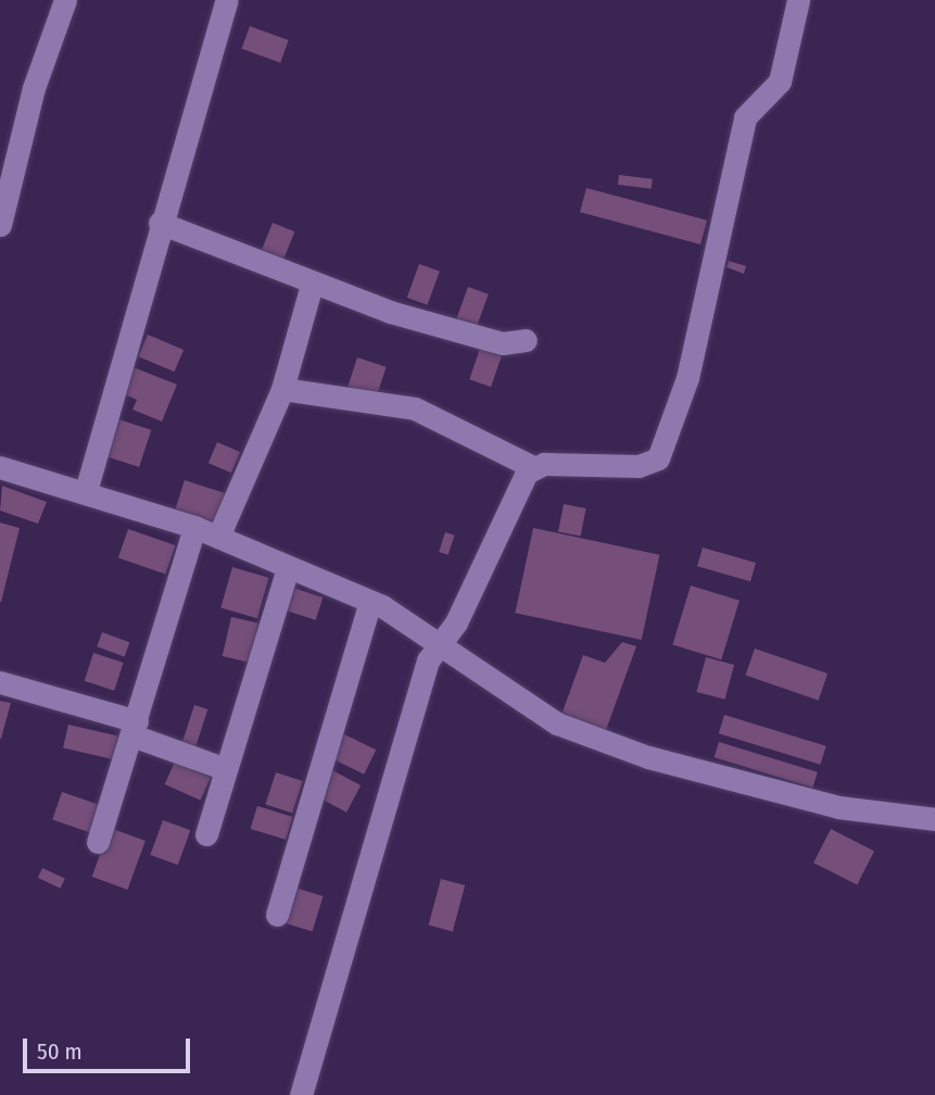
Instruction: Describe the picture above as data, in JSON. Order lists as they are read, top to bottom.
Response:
{
  "scale_bar": "50 m"
}
